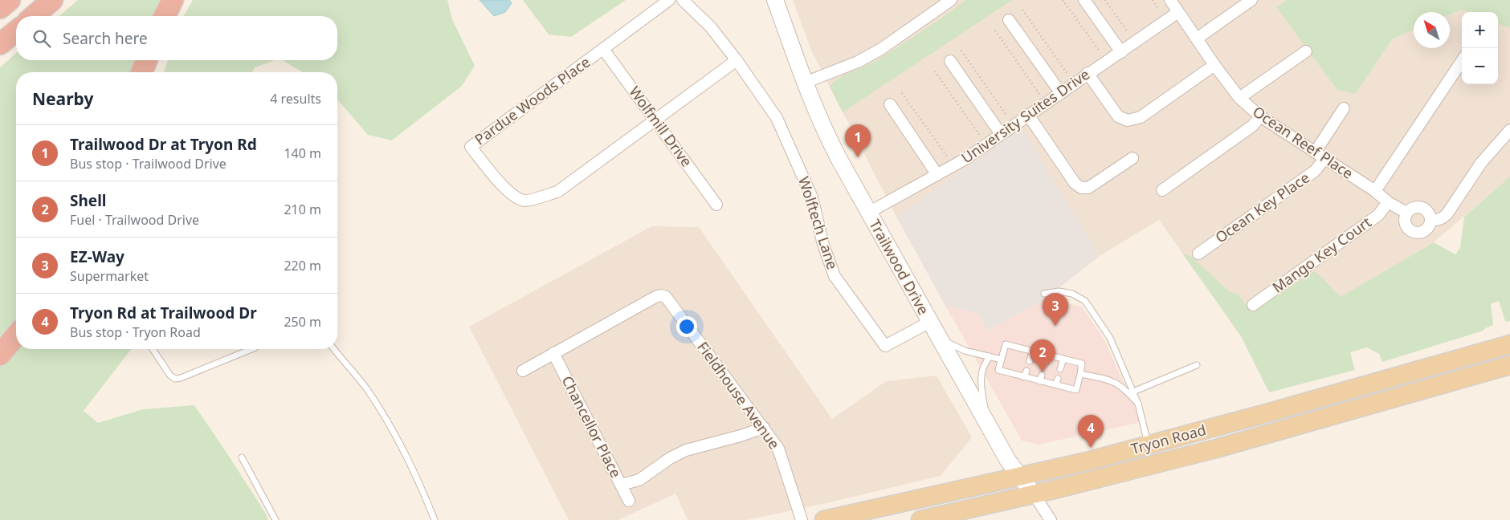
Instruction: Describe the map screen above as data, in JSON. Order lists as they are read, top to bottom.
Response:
{
  "streets": {
    "main road": ["Tryon Road"],
    "street": [
      "Pardue Woods Place",
      "University Suites Drive",
      "Wolfmill Drive",
      "Ocean Reef Place",
      "Ocean Key Place",
      "Wolftech Lane",
      "Mango Key Court",
      "Trailwood Drive",
      "Fieldhouse Avenue",
      "Chancellor Place"
    ]
  },
  "crossings": [
    ["Pardue Woods Place", "Wolfmill Drive"],
    ["Pardue Woods Place", "Wolftech Lane"],
    ["University Suites Drive", "Ocean Reef Place"],
    ["University Suites Drive", "Trailwood Drive"],
    ["Ocean Reef Place", "Ocean Key Place"],
    ["Ocean Reef Place", "Mango Key Court"],
    ["Wolftech Lane", "Trailwood Drive"],
    ["Trailwood Drive", "Tryon Road"],
    ["Fieldhouse Avenue", "Chancellor Place"]
  ],
  "north": "top left",
  "page": {
    "map_buttons": ["+", "−"],
    "search": "Search here",
    "heading": ["Nearby", "4 results"],
    "pins": [
      "1",
      "3",
      "2",
      "4"
    ],
    "list": [
      {
        "mark": "1",
        "name": "Trailwood Dr at Tryon Rd",
        "note": "Bus stop · Trailwood Drive",
        "value": "140 m"
      },
      {
        "mark": "2",
        "name": "Shell",
        "note": "Fuel · Trailwood Drive",
        "value": "210 m"
      },
      {
        "mark": "3",
        "name": "EZ-Way",
        "note": "Supermarket",
        "value": "220 m"
      },
      {
        "mark": "4",
        "name": "Tryon Rd at Trailwood Dr",
        "note": "Bus stop · Tryon Road",
        "value": "250 m"
      }
    ]
  }
}
